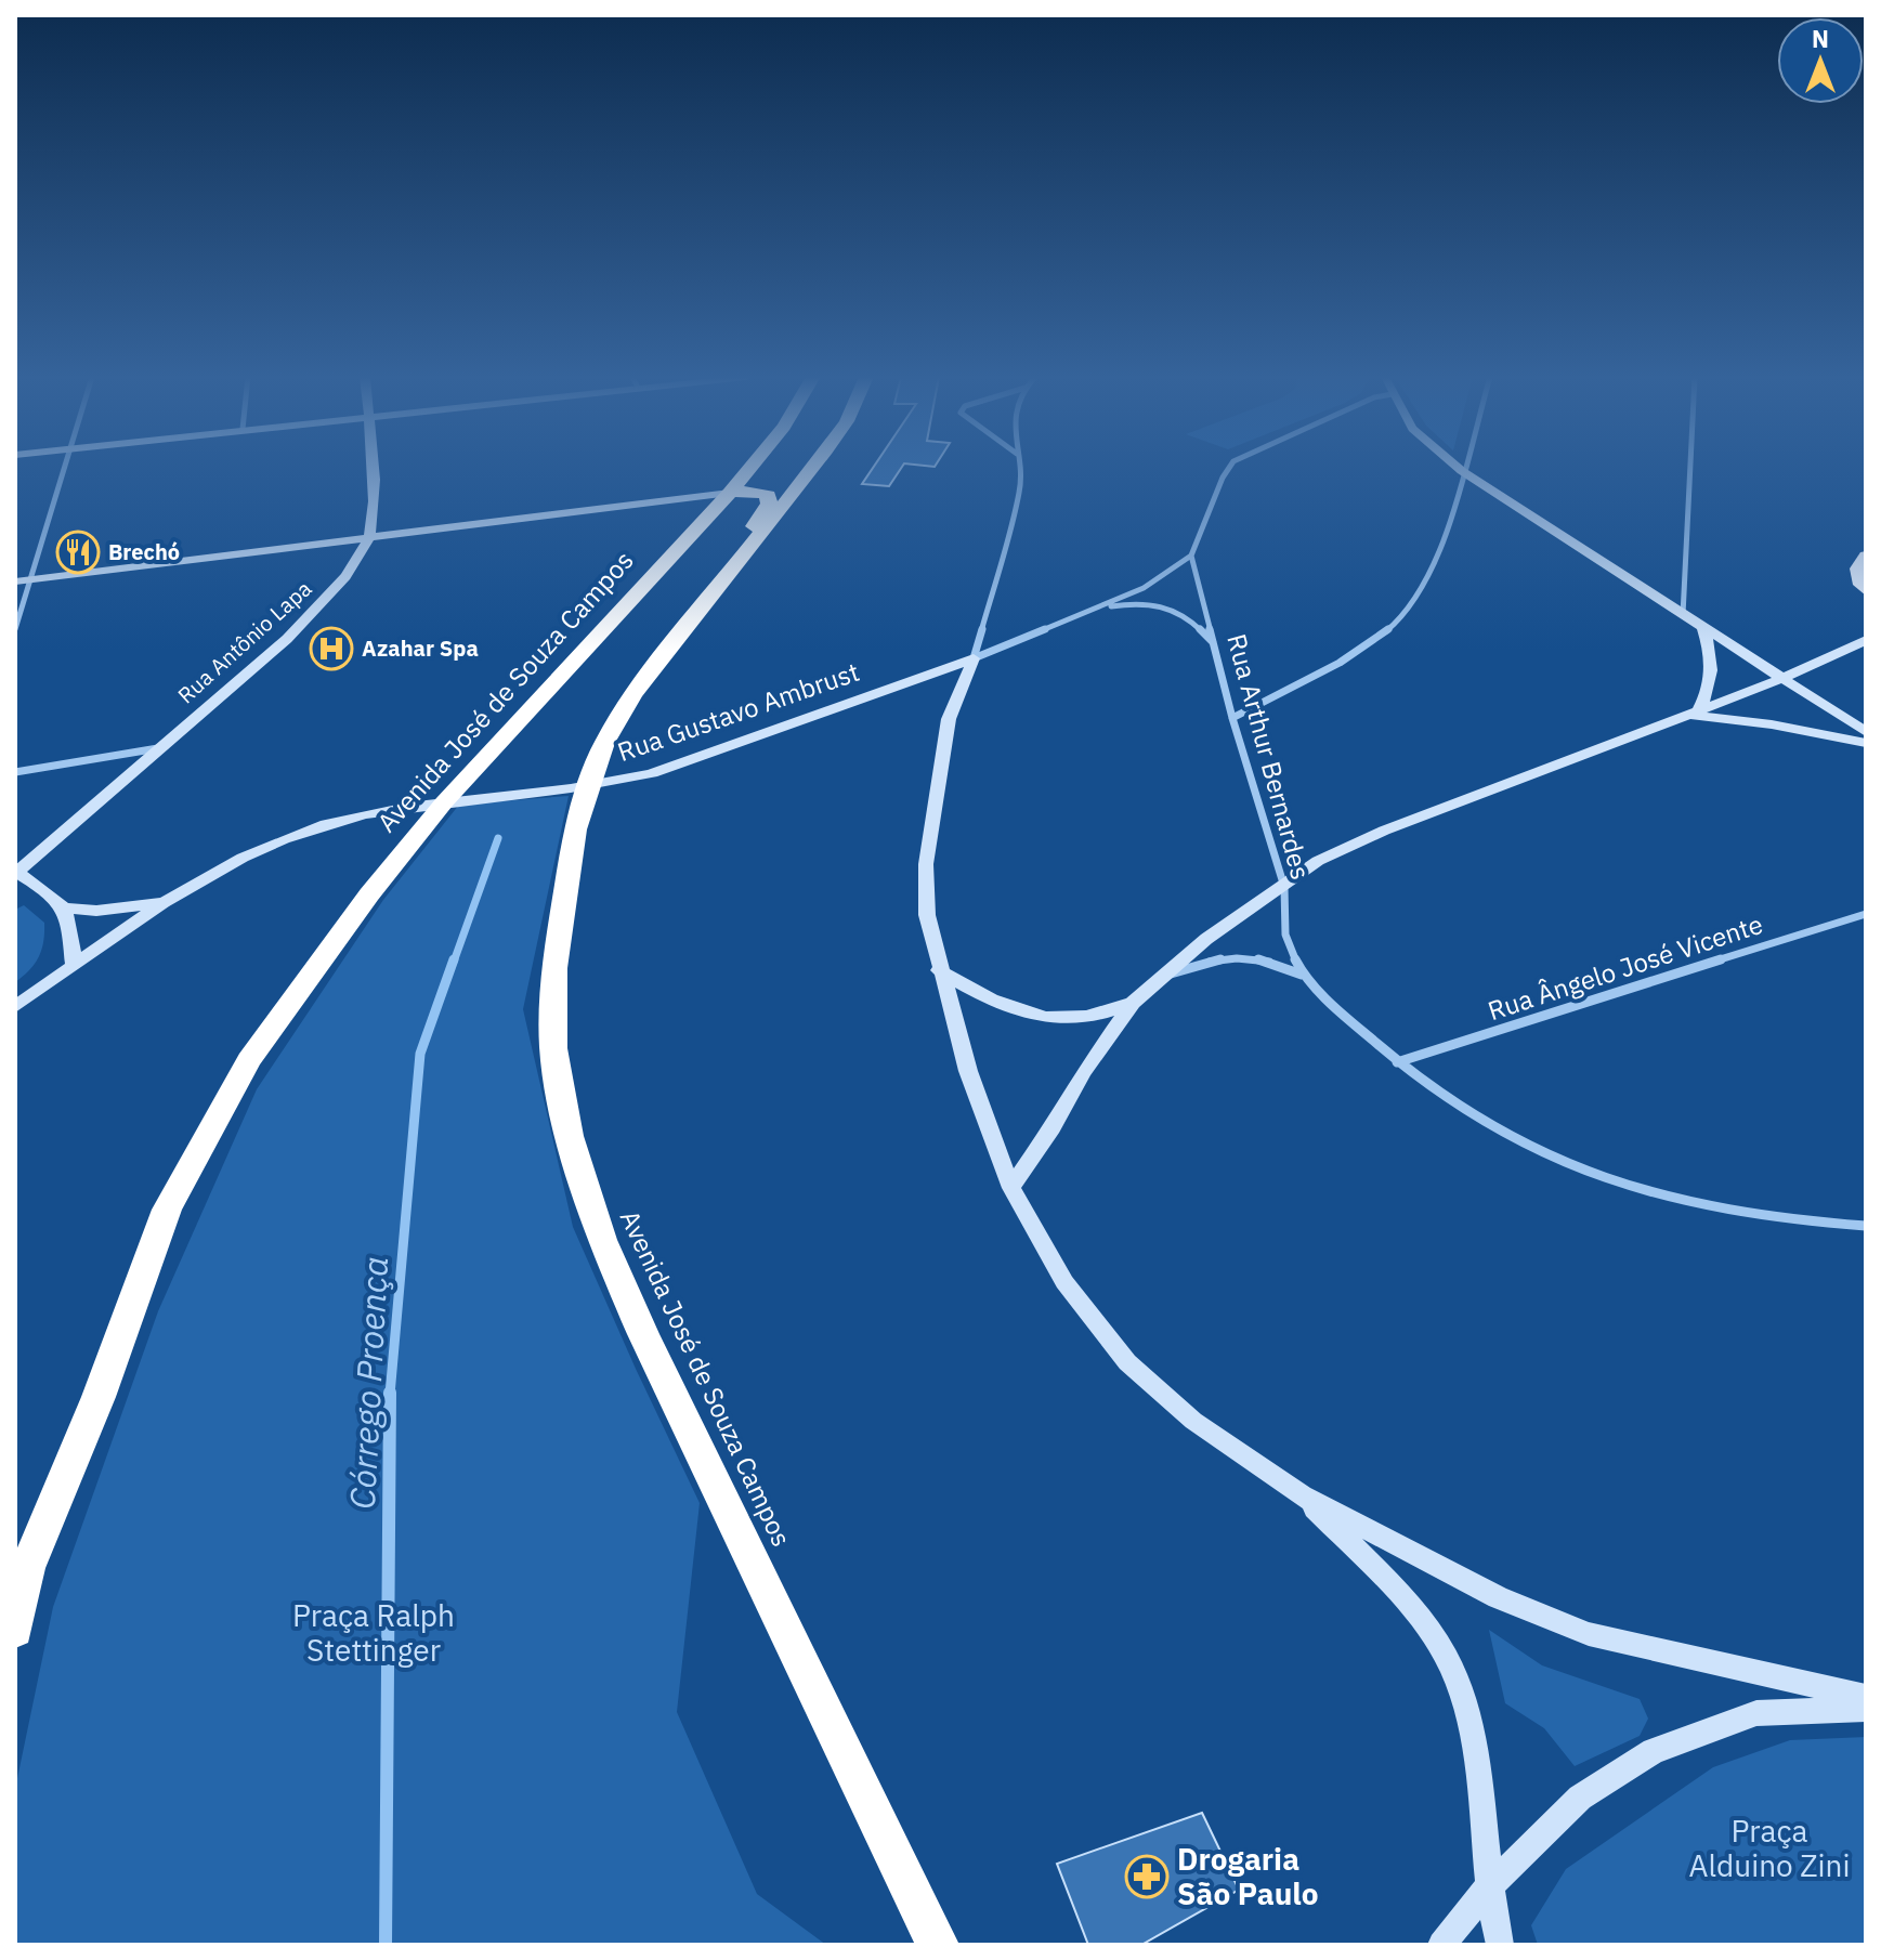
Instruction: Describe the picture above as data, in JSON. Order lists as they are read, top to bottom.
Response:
{
  "streets": {
    "highway": ["Avenida José de Souza Campos"],
    "street": [
      "Rua Antônio Lapa",
      "Rua Gustavo Ambrust",
      "Rua Arthur Bernardes",
      "Rua Ângelo José Vicente"
    ]
  },
  "crossings": [
    ["Avenida José de Souza Campos", "Rua Gustavo Ambrust"],
    ["Rua Gustavo Ambrust", "Rua Arthur Bernardes"],
    ["Rua Arthur Bernardes", "Rua Ângelo José Vicente"]
  ],
  "water": ["Córrego Proença"],
  "parks": ["Praça Ralph Stettinger", "Praça Alduino Zini"],
  "places": {
    "restaurant": ["Brechó"],
    "hospital": ["Azahar Spa"],
    "pharmacy": ["Drogaria São Paulo"]
  },
  "north": "top"
}
